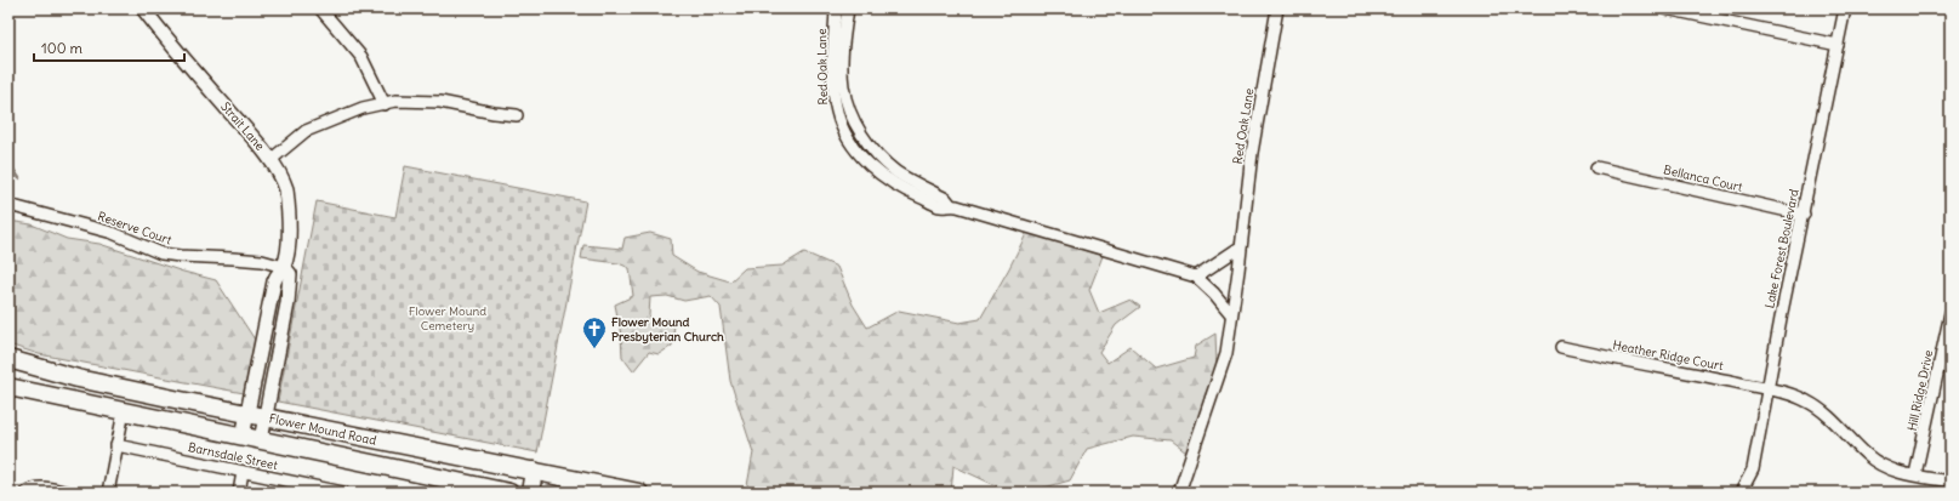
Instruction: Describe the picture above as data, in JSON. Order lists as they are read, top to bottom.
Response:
{
  "streets": {
    "main road": ["Flower Mound Road"],
    "street": [
      "Red Oak Lane",
      "Strait Lane",
      "Bellanca Court",
      "Reserve Court",
      "Lake Forest Boulevard",
      "Heather Ridge Court",
      "Hill Ridge Drive",
      "Barnsdale Street"
    ]
  },
  "crossings": [
    ["Strait Lane", "Reserve Court"],
    ["Strait Lane", "Flower Mound Road"],
    ["Bellanca Court", "Lake Forest Boulevard"],
    ["Lake Forest Boulevard", "Heather Ridge Court"],
    ["Heather Ridge Court", "Hill Ridge Drive"]
  ],
  "parks": ["Flower Mound Cemetery"],
  "places": {
    "church": ["Flower Mound Presbyterian Church"]
  },
  "scale_bar": "100 m"
}
